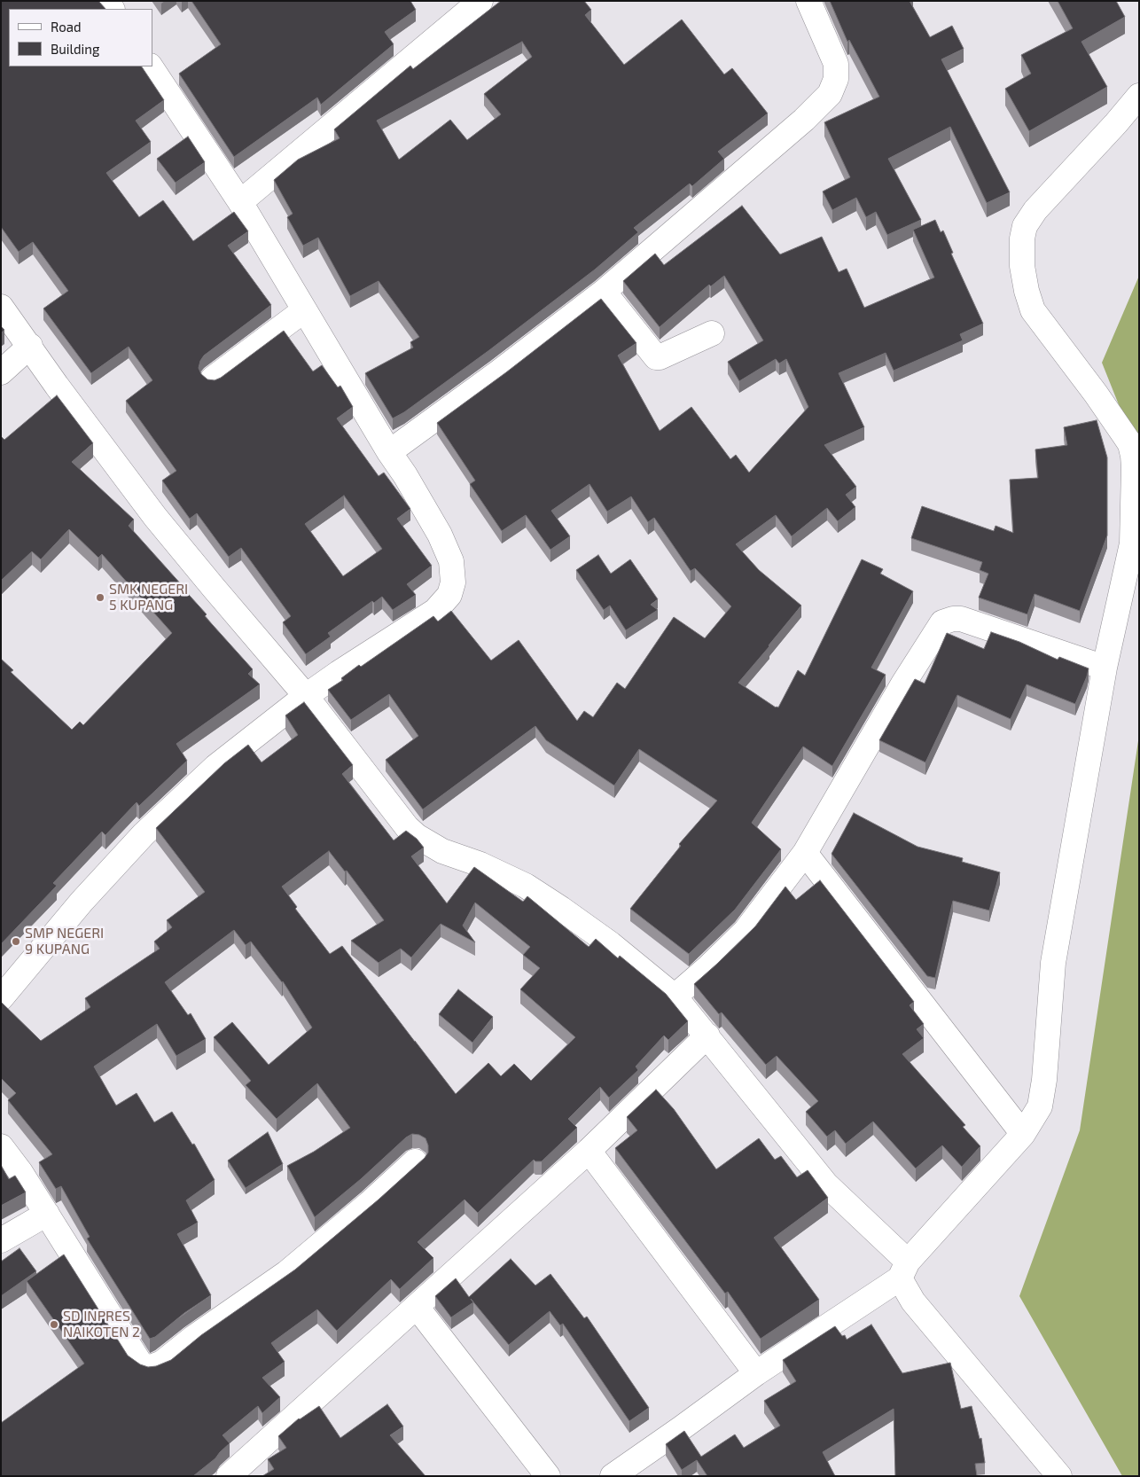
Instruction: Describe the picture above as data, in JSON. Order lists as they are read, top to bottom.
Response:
{
  "places": ["SMK NEGERI 5 KUPANG", "SMP NEGERI 9 KUPANG", "SD INPRES NAIKOTEN 2"],
  "legend": ["Road", "Building"]
}
